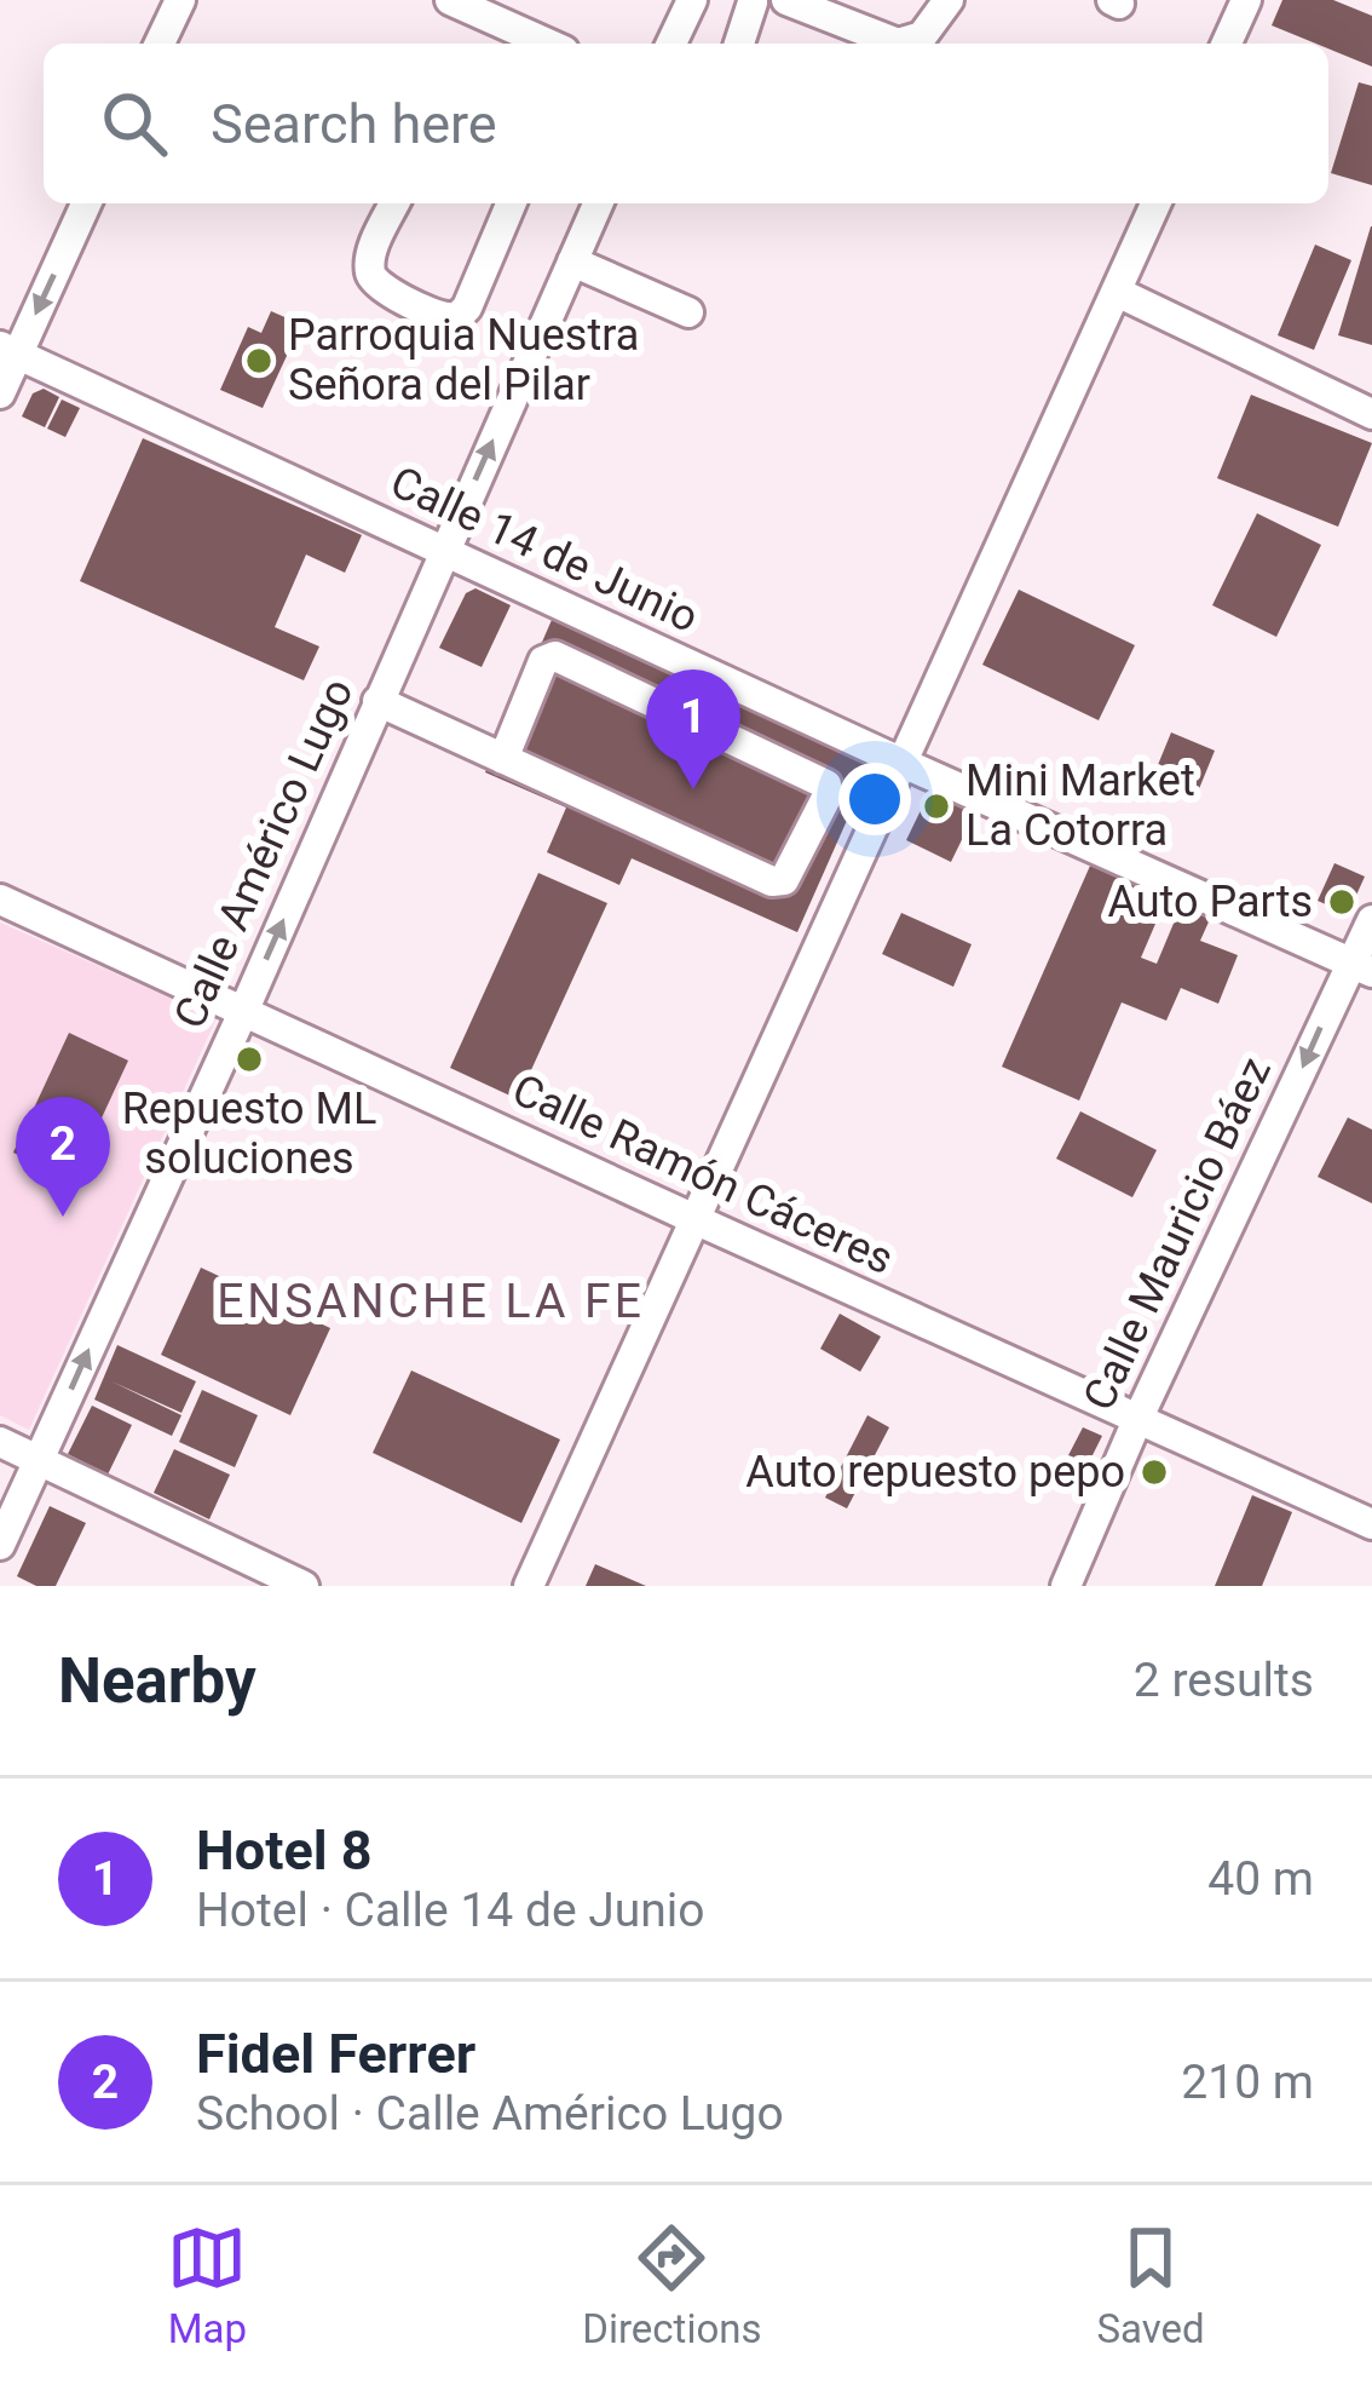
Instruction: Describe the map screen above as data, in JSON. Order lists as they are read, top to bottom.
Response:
{
  "streets": {
    "street": [
      "Calle 14 de Junio",
      "Calle Américo Lugo",
      "Calle Ramón Cáceres",
      "Calle Mauricio Báez"
    ]
  },
  "crossings": [
    ["Calle 14 de Junio", "Calle Américo Lugo"],
    ["Calle 14 de Junio", "Calle Mauricio Báez"],
    ["Calle Américo Lugo", "Calle Ramón Cáceres"],
    ["Calle Ramón Cáceres", "Calle Mauricio Báez"]
  ],
  "one_way": ["Calle Américo Lugo", "Calle Mauricio Báez"],
  "districts": ["ENSANCHE LA FE"],
  "places": [
    "Parroquia Nuestra Señora del Pilar",
    "Mini Market La Cotorra",
    "Auto Parts",
    "Repuesto ML soluciones",
    "Auto repuesto pepo"
  ],
  "page": {
    "search": "Search here",
    "pins": ["1", "2"],
    "heading": ["Nearby", "2 results"],
    "list": [
      {
        "mark": "1",
        "name": "Hotel 8",
        "note": "Hotel · Calle 14 de Junio",
        "value": "40 m"
      },
      {
        "mark": "2",
        "name": "Fidel Ferrer",
        "note": "School · Calle Américo Lugo",
        "value": "210 m"
      }
    ],
    "nav": ["Map", "Directions", "Saved"]
  }
}
